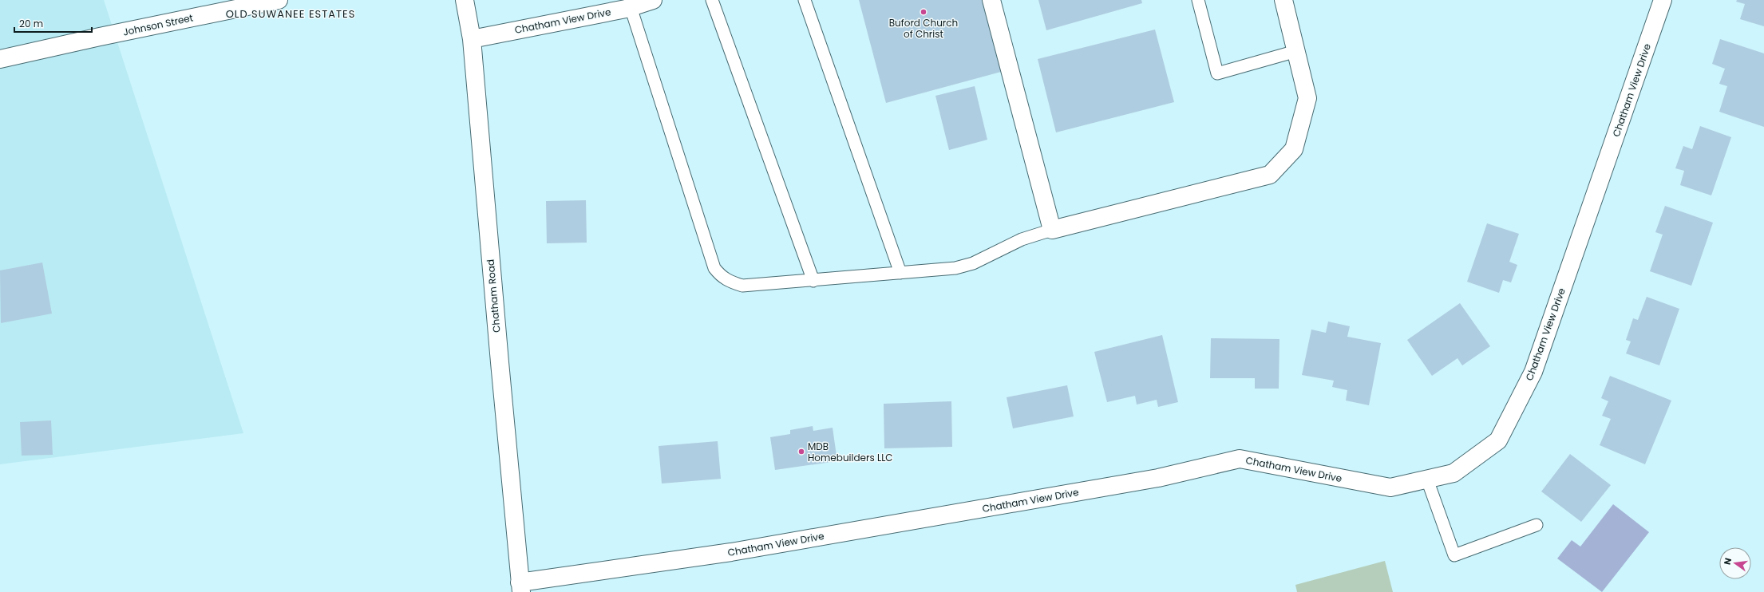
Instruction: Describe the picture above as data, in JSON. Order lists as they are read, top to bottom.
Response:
{
  "streets": {
    "street": ["Chatham View Drive", "Johnson Street", "Chatham Road"]
  },
  "crossings": [
    ["Chatham View Drive", "Chatham Road"]
  ],
  "districts": ["OLD SUWANEE ESTATES"],
  "places": ["Buford Church of Christ", "MDB Homebuilders LLC"],
  "scale_bar": "20 m",
  "north": "left"
}
